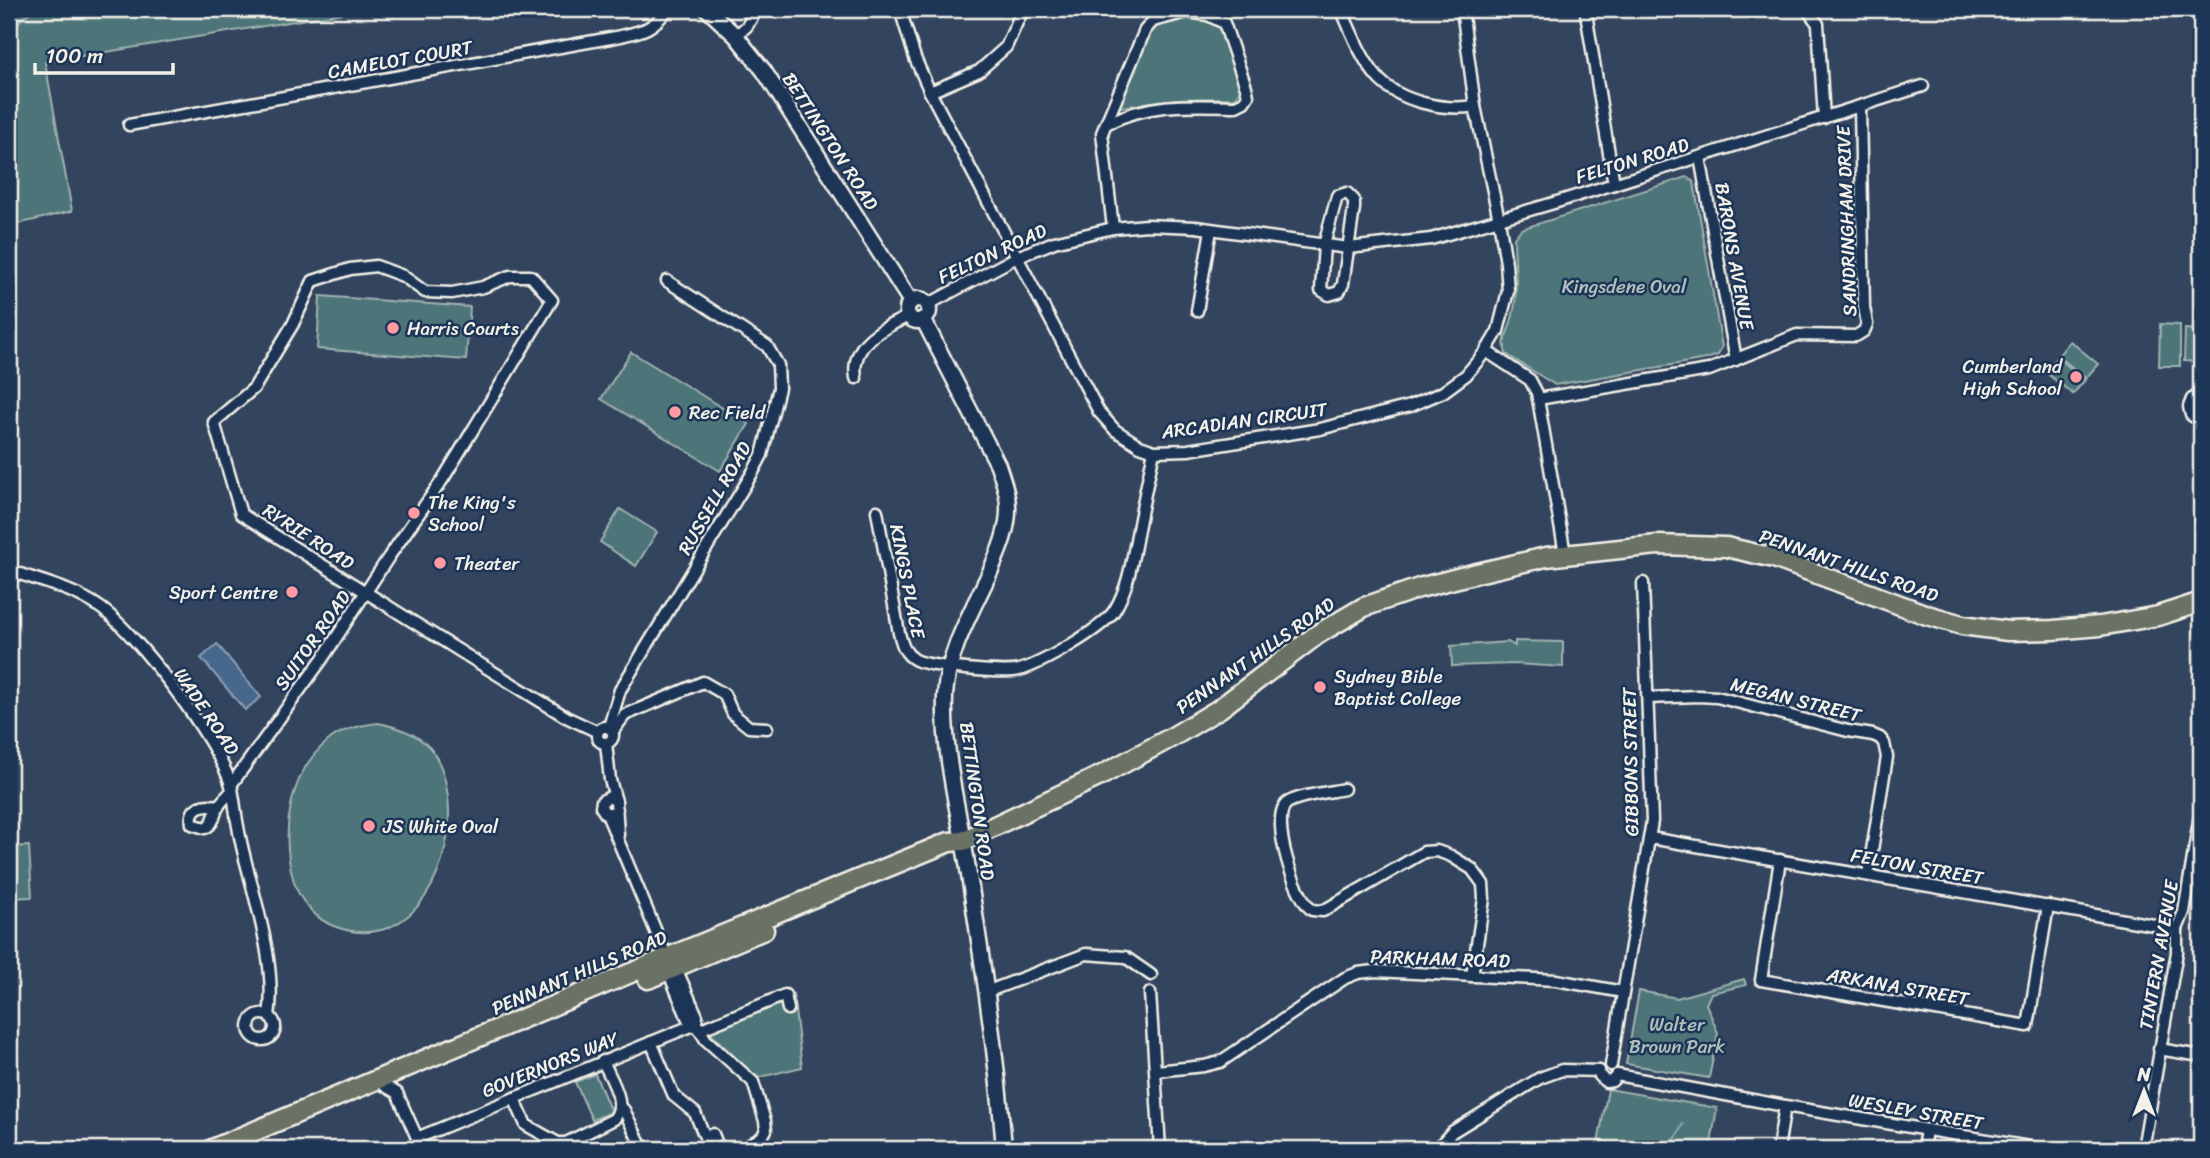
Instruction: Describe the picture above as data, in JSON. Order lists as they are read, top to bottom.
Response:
{
  "streets": {
    "highway": ["PENNANT HILLS ROAD"],
    "main road": ["BETTINGTON ROAD"],
    "street": [
      "CAMELOT COURT",
      "FELTON ROAD",
      "SANDRINGHAM DRIVE",
      "BARONS AVENUE",
      "ARCADIAN CIRCUIT",
      "RUSSELL ROAD",
      "RYRIE ROAD",
      "KINGS PLACE",
      "SUITOR ROAD",
      "MEGAN STREET",
      "WADE ROAD",
      "GIBBONS STREET",
      "FELTON STREET",
      "TINTERN AVENUE",
      "PARKHAM ROAD",
      "ARKANA STREET",
      "GOVERNORS WAY",
      "WESLEY STREET"
    ]
  },
  "crossings": [
    ["BETTINGTON ROAD", "FELTON ROAD"],
    ["BETTINGTON ROAD", "PENNANT HILLS ROAD"],
    ["BETTINGTON ROAD", "KINGS PLACE"],
    ["FELTON ROAD", "SANDRINGHAM DRIVE"],
    ["FELTON ROAD", "BARONS AVENUE"],
    ["FELTON ROAD", "ARCADIAN CIRCUIT"],
    ["SANDRINGHAM DRIVE", "BARONS AVENUE"],
    ["ARCADIAN CIRCUIT", "KINGS PLACE"],
    ["RUSSELL ROAD", "RYRIE ROAD"],
    ["RYRIE ROAD", "SUITOR ROAD"],
    ["SUITOR ROAD", "WADE ROAD"],
    ["MEGAN STREET", "GIBBONS STREET"],
    ["MEGAN STREET", "FELTON STREET"],
    ["GIBBONS STREET", "FELTON STREET"],
    ["GIBBONS STREET", "PARKHAM ROAD"],
    ["GIBBONS STREET", "WESLEY STREET"],
    ["FELTON STREET", "TINTERN AVENUE"],
    ["FELTON STREET", "ARKANA STREET"]
  ],
  "parks": ["Kingsdene Oval", "Walter Brown Park"],
  "places": [
    "Harris Courts",
    "Cumberland High School",
    "Rec Field",
    "The King's School",
    "Theater",
    "Sport Centre",
    "Sydney Bible Baptist College",
    "JS White Oval"
  ],
  "scale_bar": "100 m",
  "north": "top"
}
